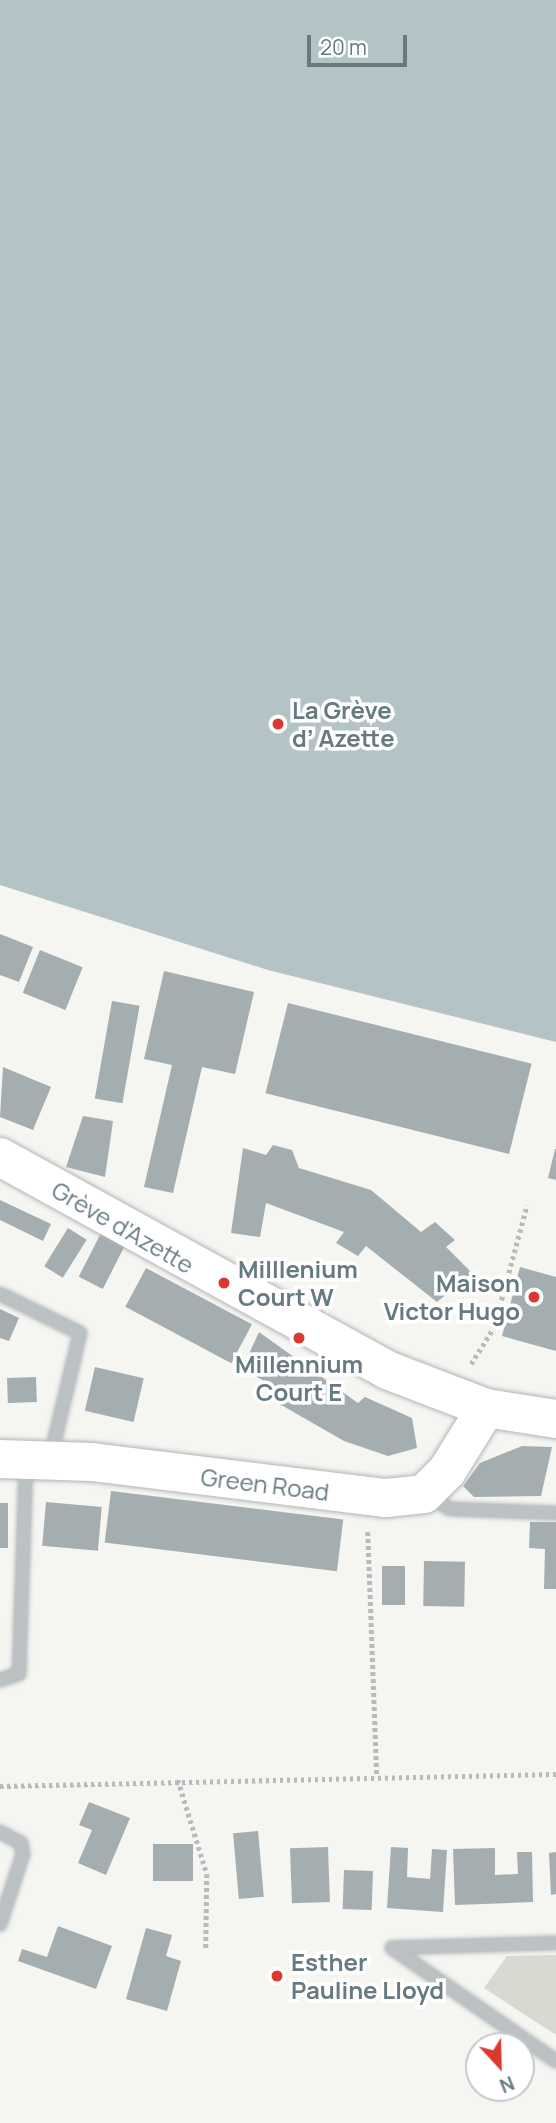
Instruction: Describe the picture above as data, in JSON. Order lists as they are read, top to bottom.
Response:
{
  "streets": {
    "main road": ["Grève d'Azette", "Green Road"]
  },
  "places": [
    "La Grève d’ Azette",
    "Milllenium Court W",
    "Maison Victor Hugo",
    "Millennium Court E",
    "Esther Pauline Lloyd"
  ],
  "scale_bar": "20 m",
  "north": "bottom"
}
